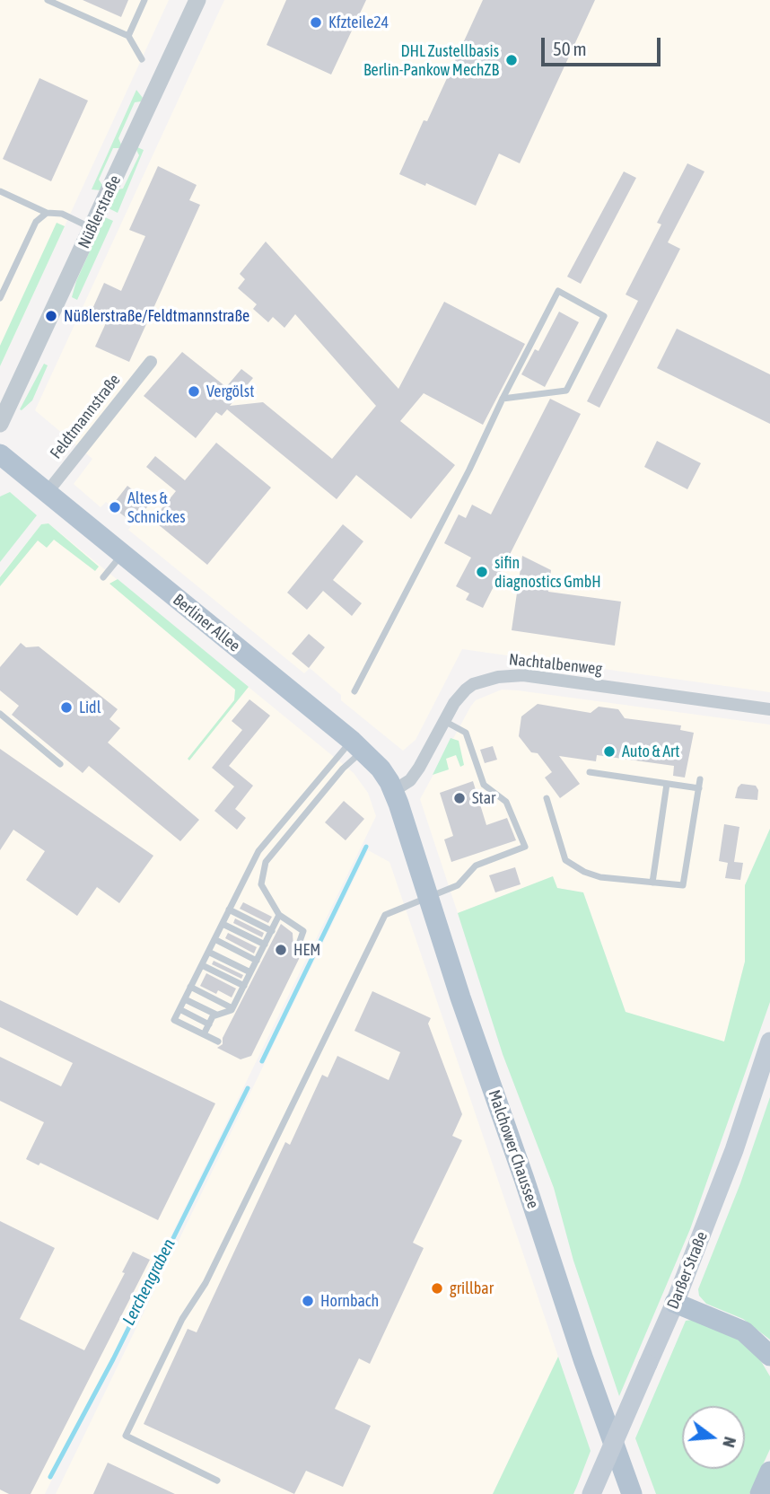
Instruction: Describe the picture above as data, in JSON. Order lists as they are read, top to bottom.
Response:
{
  "streets": {
    "main road": ["Berliner Allee", "Malchower Chaussee", "Darßer Straße"],
    "street": ["Nüßlerstraße", "Feldtmannstraße", "Nachtalbenweg"]
  },
  "crossings": [
    ["Feldtmannstraße", "Berliner Allee"],
    ["Berliner Allee", "Nachtalbenweg"],
    ["Berliner Allee", "Malchower Chaussee"],
    ["Nachtalbenweg", "Malchower Chaussee"]
  ],
  "water": ["Lerchengraben"],
  "places": [
    "Kfzteile24",
    "DHL Zustellbasis Berlin-Pankow MechZB",
    "Nüßlerstraße/Feldtmannstraße",
    "Vergölst",
    "Altes & Schnickes",
    "sifin diagnostics GmbH",
    "Lidl",
    "Auto & Art",
    "Star",
    "HEM",
    "grillbar",
    "Hornbach"
  ],
  "scale_bar": "50 m",
  "north": "right"
}
